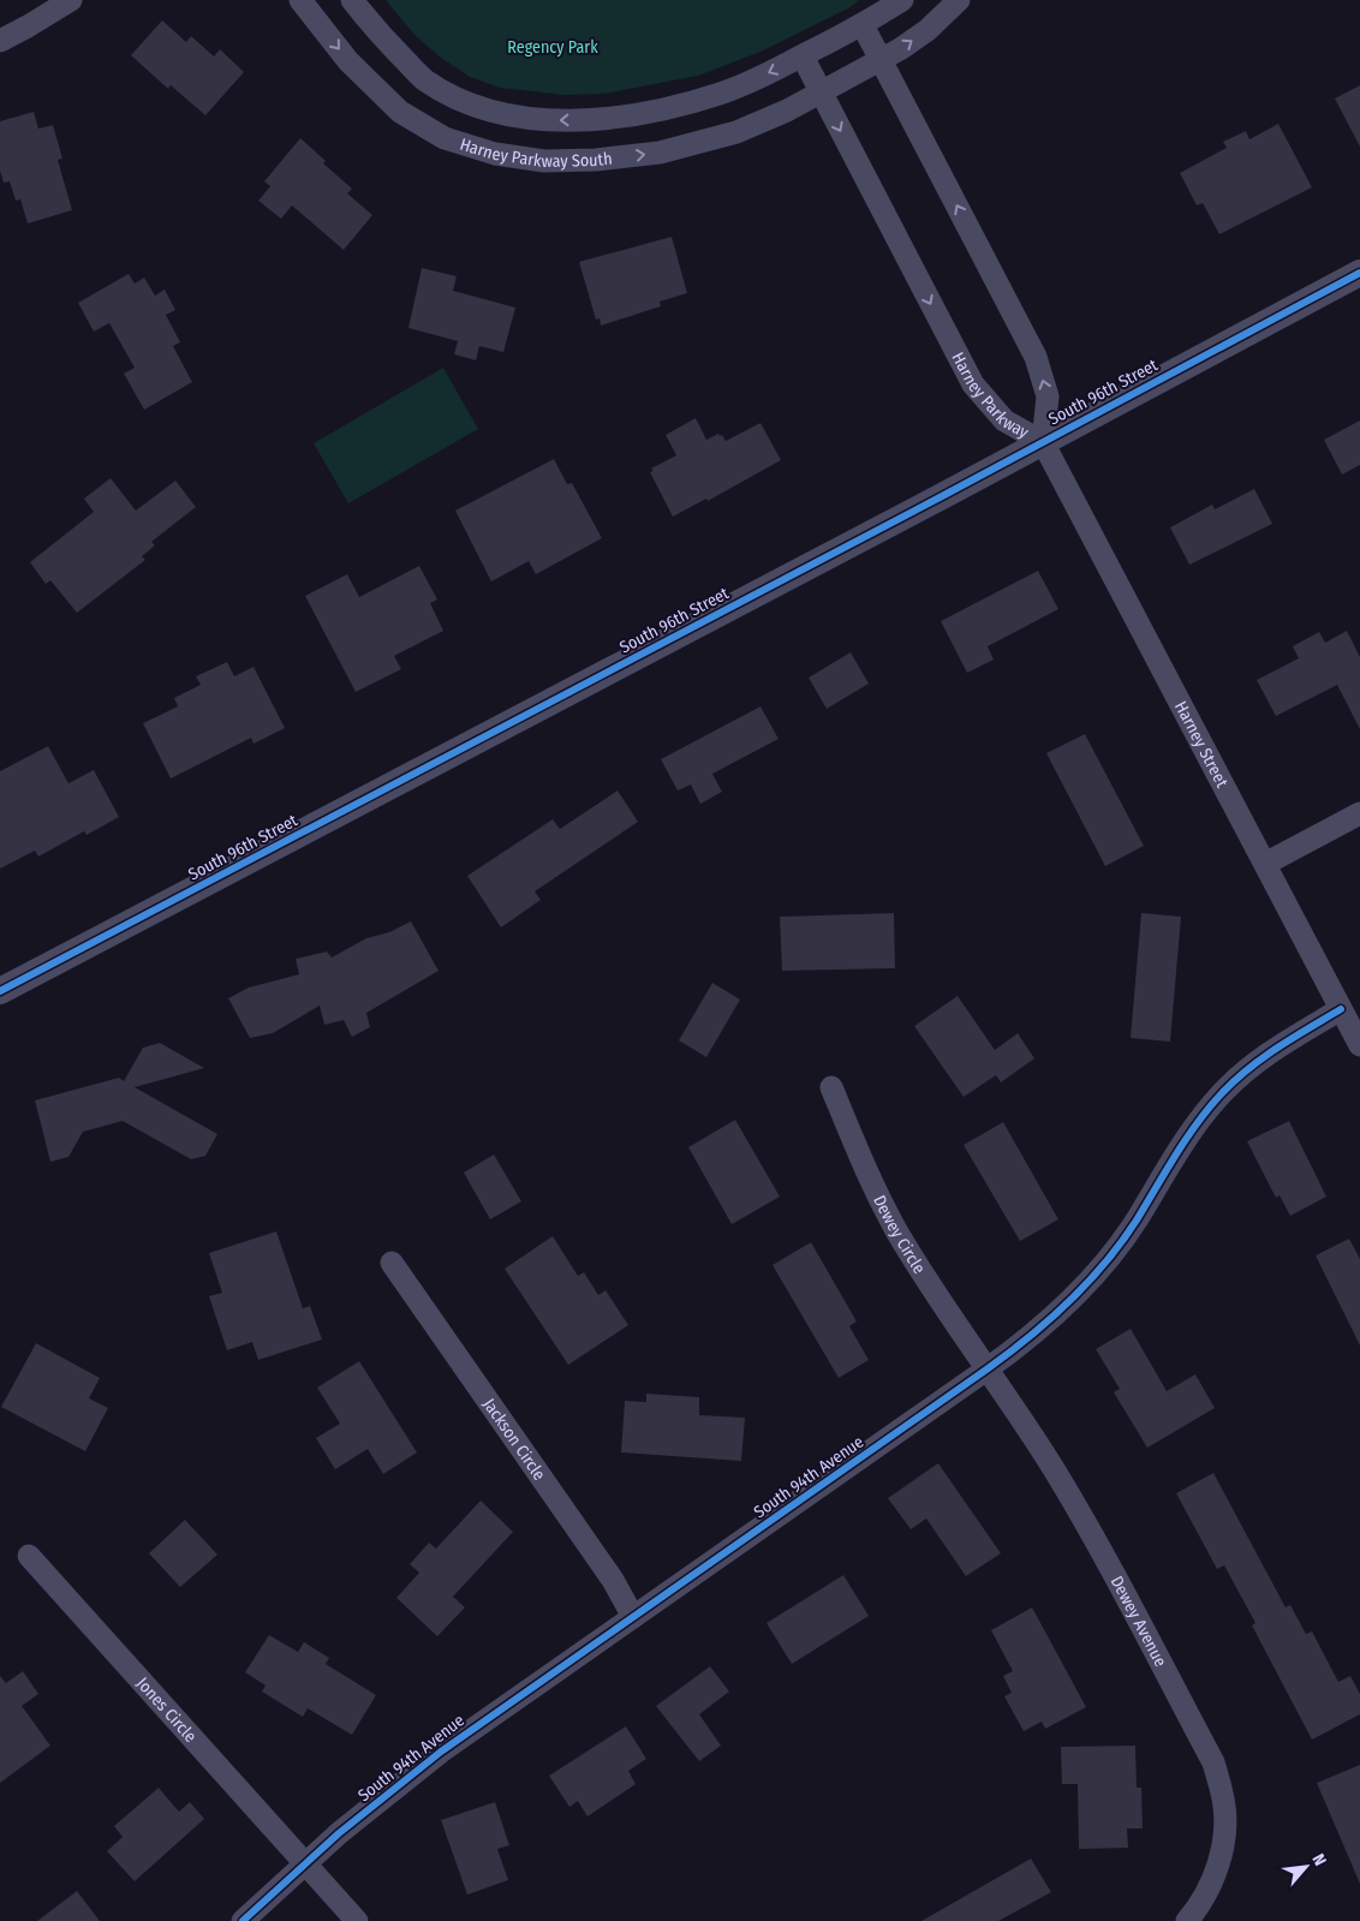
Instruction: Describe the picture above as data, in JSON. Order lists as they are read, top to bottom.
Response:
{
  "streets": {
    "street": [
      "Harney Parkway South",
      "Harney Parkway",
      "South 96th Street",
      "Harney Street",
      "Dewey Circle",
      "Jackson Circle",
      "South 94th Avenue",
      "Dewey Avenue",
      "Jones Circle"
    ]
  },
  "crossings": [
    ["Harney Parkway South", "Harney Parkway"],
    ["Harney Parkway", "South 96th Street"],
    ["Harney Parkway", "Harney Street"],
    ["South 96th Street", "Harney Street"],
    ["Harney Street", "South 94th Avenue"],
    ["Dewey Circle", "South 94th Avenue"],
    ["Dewey Circle", "Dewey Avenue"],
    ["Jackson Circle", "South 94th Avenue"],
    ["South 94th Avenue", "Dewey Avenue"],
    ["South 94th Avenue", "Jones Circle"]
  ],
  "parks": ["Regency Park"],
  "north": "top right"
}
